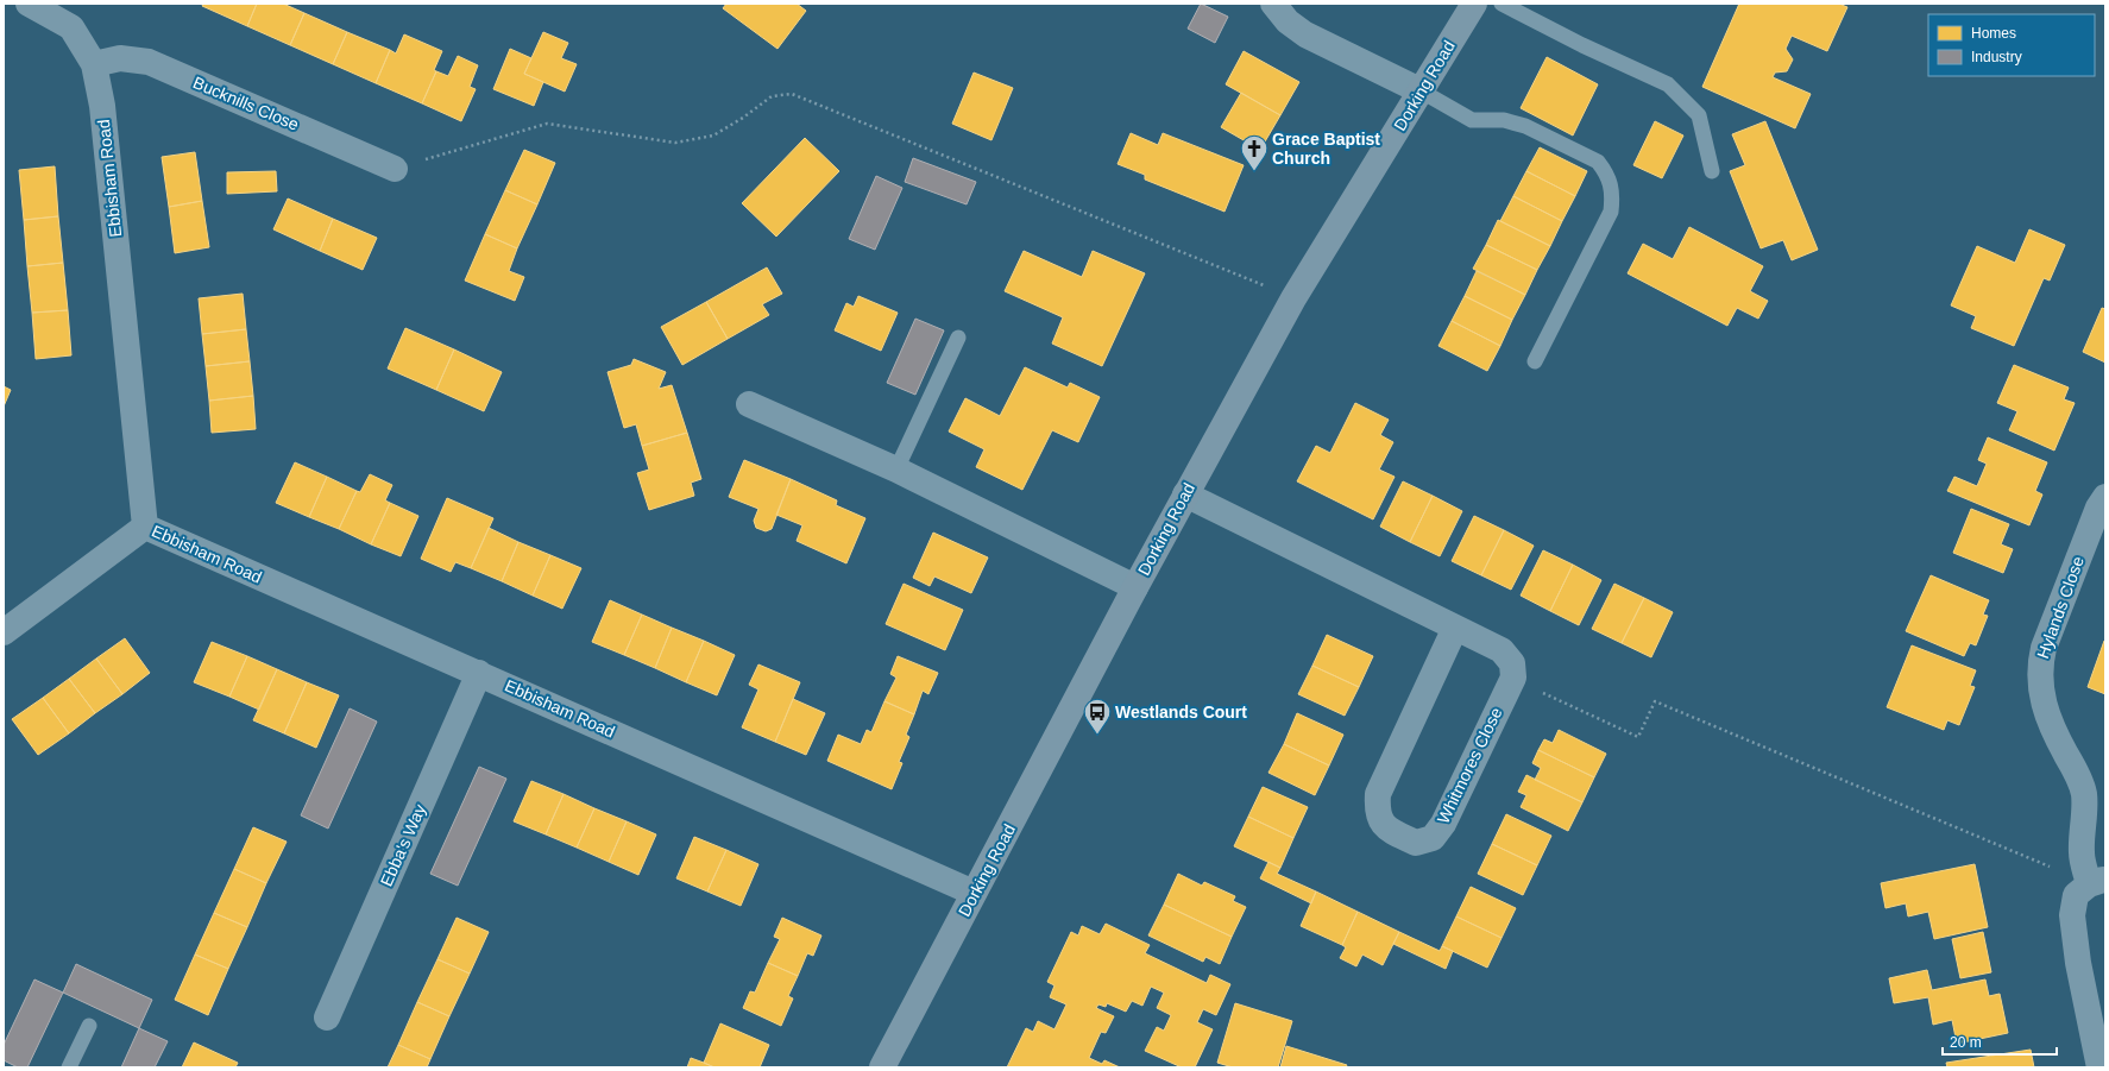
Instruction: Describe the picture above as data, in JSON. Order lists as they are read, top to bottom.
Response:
{
  "streets": {
    "highway": ["Dorking Road"],
    "street": [
      "Bucknills Close",
      "Ebbisham Road",
      "Hylands Close",
      "Whitmores Close",
      "Ebba's Way"
    ]
  },
  "crossings": [
    ["Dorking Road", "Ebbisham Road"],
    ["Bucknills Close", "Ebbisham Road"],
    ["Ebbisham Road", "Ebba's Way"]
  ],
  "places": {
    "church": ["Grace Baptist Church"],
    "bus stop": ["Westlands Court"]
  },
  "legend": ["Homes", "Industry"],
  "scale_bar": "20 m"
}
